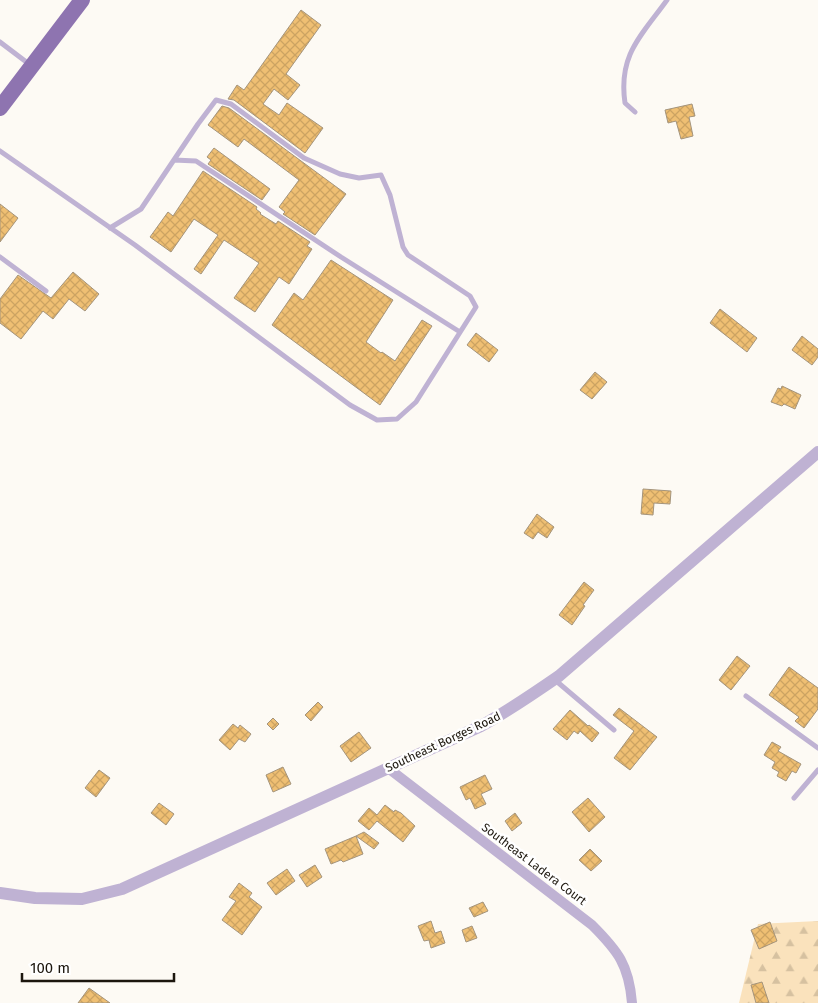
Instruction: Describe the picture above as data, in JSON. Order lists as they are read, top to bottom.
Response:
{
  "streets": {
    "street": ["Southeast Borges Road", "Southeast Ladera Court"]
  },
  "crossings": [
    ["Southeast Borges Road", "Southeast Ladera Court"]
  ],
  "scale_bar": "100 m"
}
